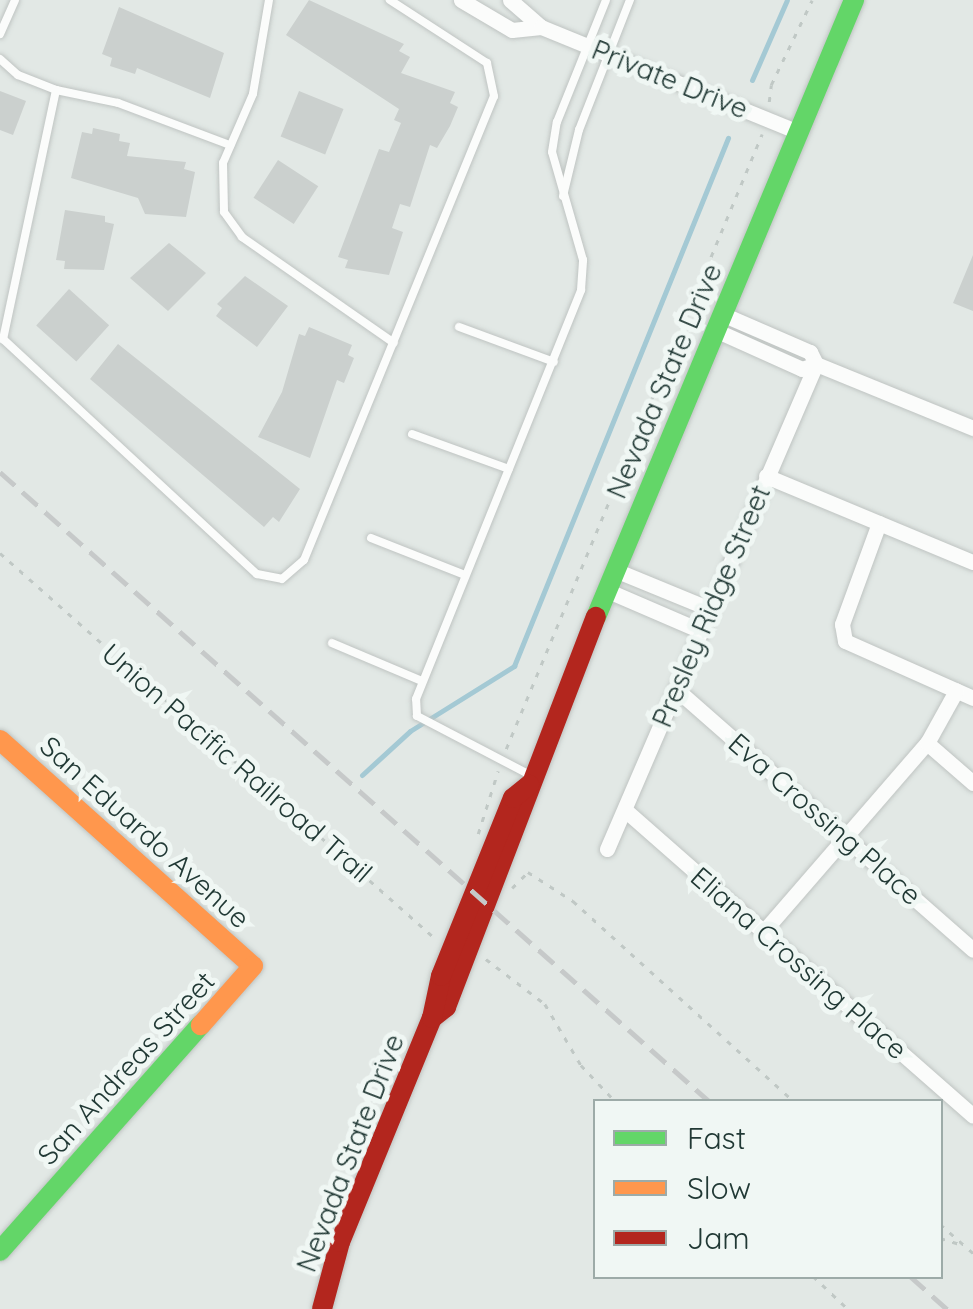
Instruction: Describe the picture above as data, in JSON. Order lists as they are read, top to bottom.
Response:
{
  "streets": {
    "street": [
      "Private Drive",
      "Nevada State Drive",
      "Presley Ridge Street",
      "Eva Crossing Place",
      "San Eduardo Avenue",
      "Eliana Crossing Place",
      "San Andreas Street"
    ],
    "path": ["Union Pacific Railroad Trail"]
  },
  "crossings": [
    ["Private Drive", "Nevada State Drive"],
    ["Nevada State Drive", "Union Pacific Railroad Trail"],
    ["Presley Ridge Street", "Eva Crossing Place"],
    ["Presley Ridge Street", "Eliana Crossing Place"],
    ["San Eduardo Avenue", "San Andreas Street"]
  ],
  "legend": ["Fast", "Slow", "Jam"]
}
